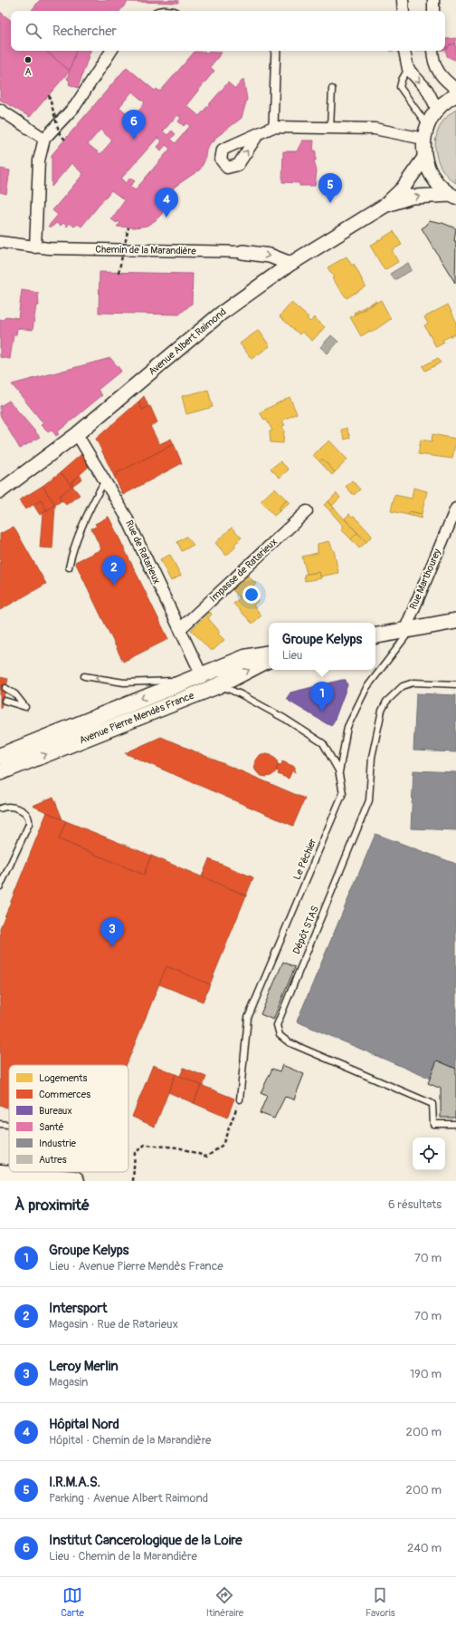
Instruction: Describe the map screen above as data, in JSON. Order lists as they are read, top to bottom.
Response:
{
  "streets": {
    "main road": ["Avenue Pierre Mendès France"],
    "street": [
      "Chemin de la Marandière",
      "Avenue Albert Raimond",
      "Rue de Ratarieux",
      "Impasse de Ratarieux",
      "Rue Marthourey"
    ],
    "lane": ["Le Pêchier", "Dépôt STAS"]
  },
  "crossings": [
    ["Chemin de la Marandière", "Avenue Albert Raimond"],
    ["Avenue Albert Raimond", "Rue de Ratarieux"],
    ["Rue de Ratarieux", "Impasse de Ratarieux"],
    ["Rue de Ratarieux", "Avenue Pierre Mendès France"],
    ["Avenue Pierre Mendès France", "Le Pêchier"]
  ],
  "places": ["A"],
  "legend": [
    "Logements",
    "Commerces",
    "Bureaux",
    "Santé",
    "Industrie",
    "Autres"
  ],
  "page": {
    "search": "Rechercher",
    "pins": [
      "6",
      "5",
      "4",
      "2",
      "1",
      "3"
    ],
    "popup": ["Groupe Kelyps", "Lieu"],
    "heading": ["À proximité", "6 résultats"],
    "list": [
      {
        "mark": "1",
        "name": "Groupe Kelyps",
        "note": "Lieu · Avenue Pierre Mendès France",
        "value": "70 m"
      },
      {
        "mark": "2",
        "name": "Intersport",
        "note": "Magasin · Rue de Ratarieux",
        "value": "70 m"
      },
      {
        "mark": "3",
        "name": "Leroy Merlin",
        "note": "Magasin",
        "value": "190 m"
      },
      {
        "mark": "4",
        "name": "Hôpital Nord",
        "note": "Hôpital · Chemin de la Marandière",
        "value": "200 m"
      },
      {
        "mark": "5",
        "name": "I.R.M.A.S.",
        "note": "Parking · Avenue Albert Raimond",
        "value": "200 m"
      },
      {
        "mark": "6",
        "name": "Institut Cancerologique de la Loire",
        "note": "Lieu · Chemin de la Marandière",
        "value": "240 m"
      }
    ],
    "nav": ["Carte", "Itinéraire", "Favoris"]
  }
}
